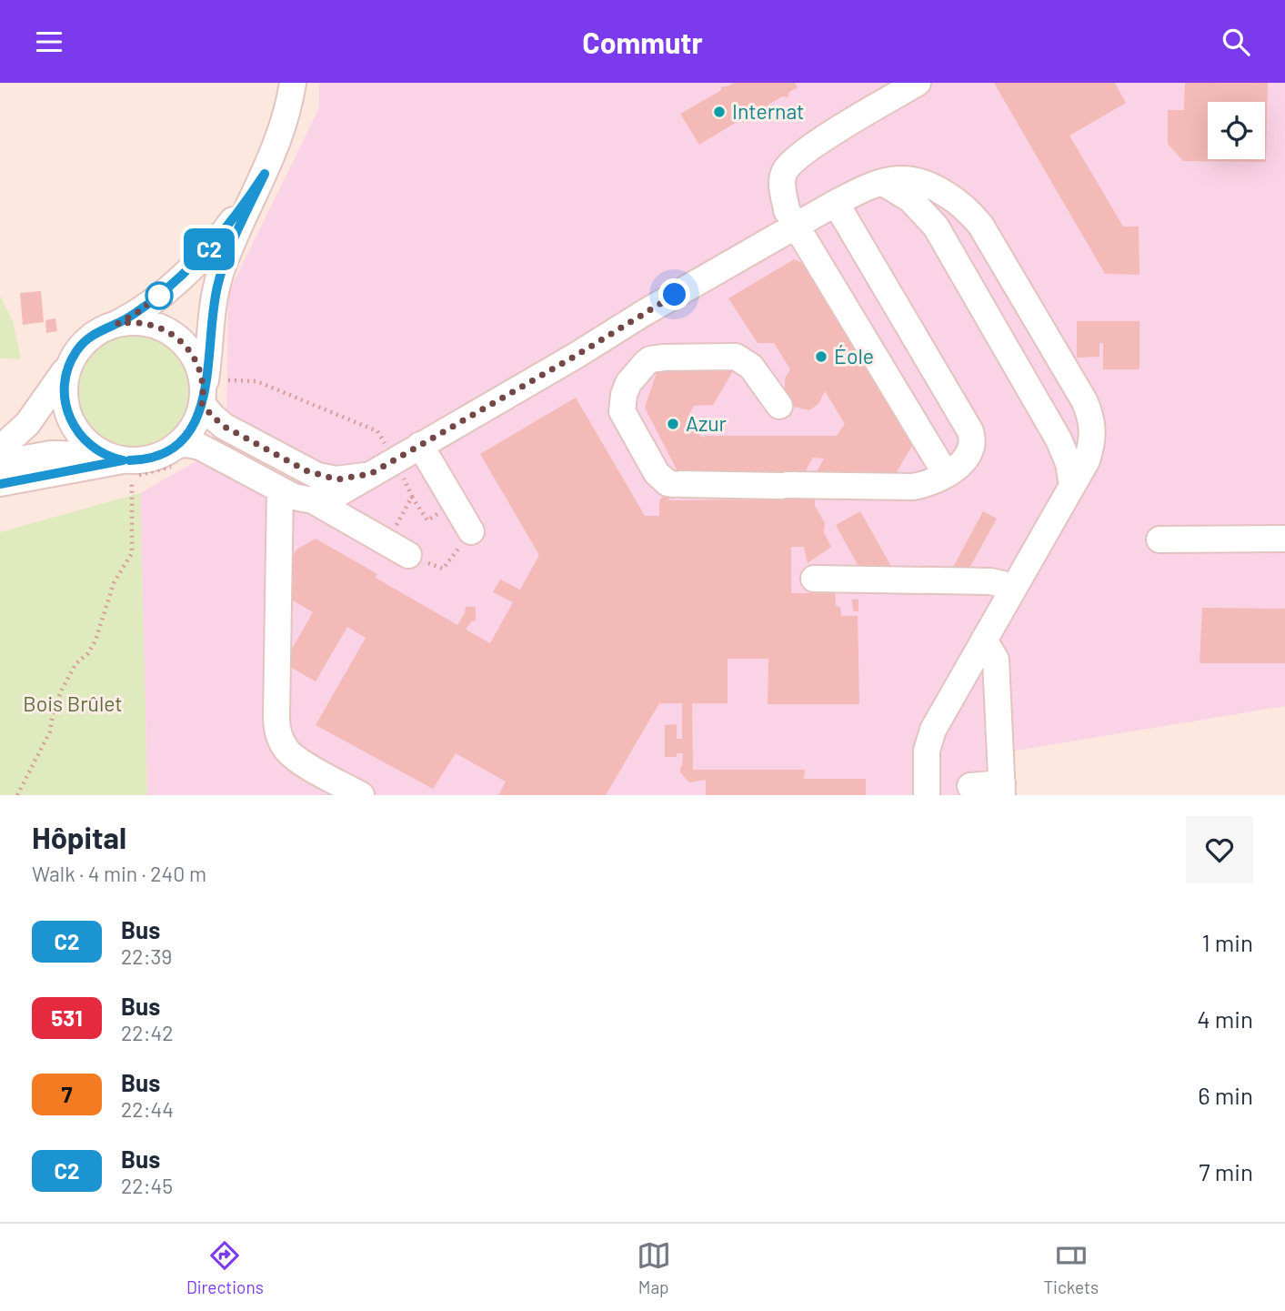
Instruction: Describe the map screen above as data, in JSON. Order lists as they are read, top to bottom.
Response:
{
  "parks": ["Bois Brûlet"],
  "places": ["Internat", "Éole", "Azur"],
  "lines": ["bus line C2"],
  "page": {
    "header": "Commutr",
    "on_map": "C2",
    "heading": ["Hôpital", "Walk · 4 min · 240 m"],
    "list": [
      {
        "mark": "C2",
        "name": "Bus",
        "note": "22:39",
        "value": "1 min"
      },
      {
        "mark": "531",
        "name": "Bus",
        "note": "22:42",
        "value": "4 min"
      },
      {
        "mark": "7",
        "name": "Bus",
        "note": "22:44",
        "value": "6 min"
      },
      {
        "mark": "C2",
        "name": "Bus",
        "note": "22:45",
        "value": "7 min"
      }
    ],
    "tabs": ["Directions", "Map", "Tickets"]
  }
}
